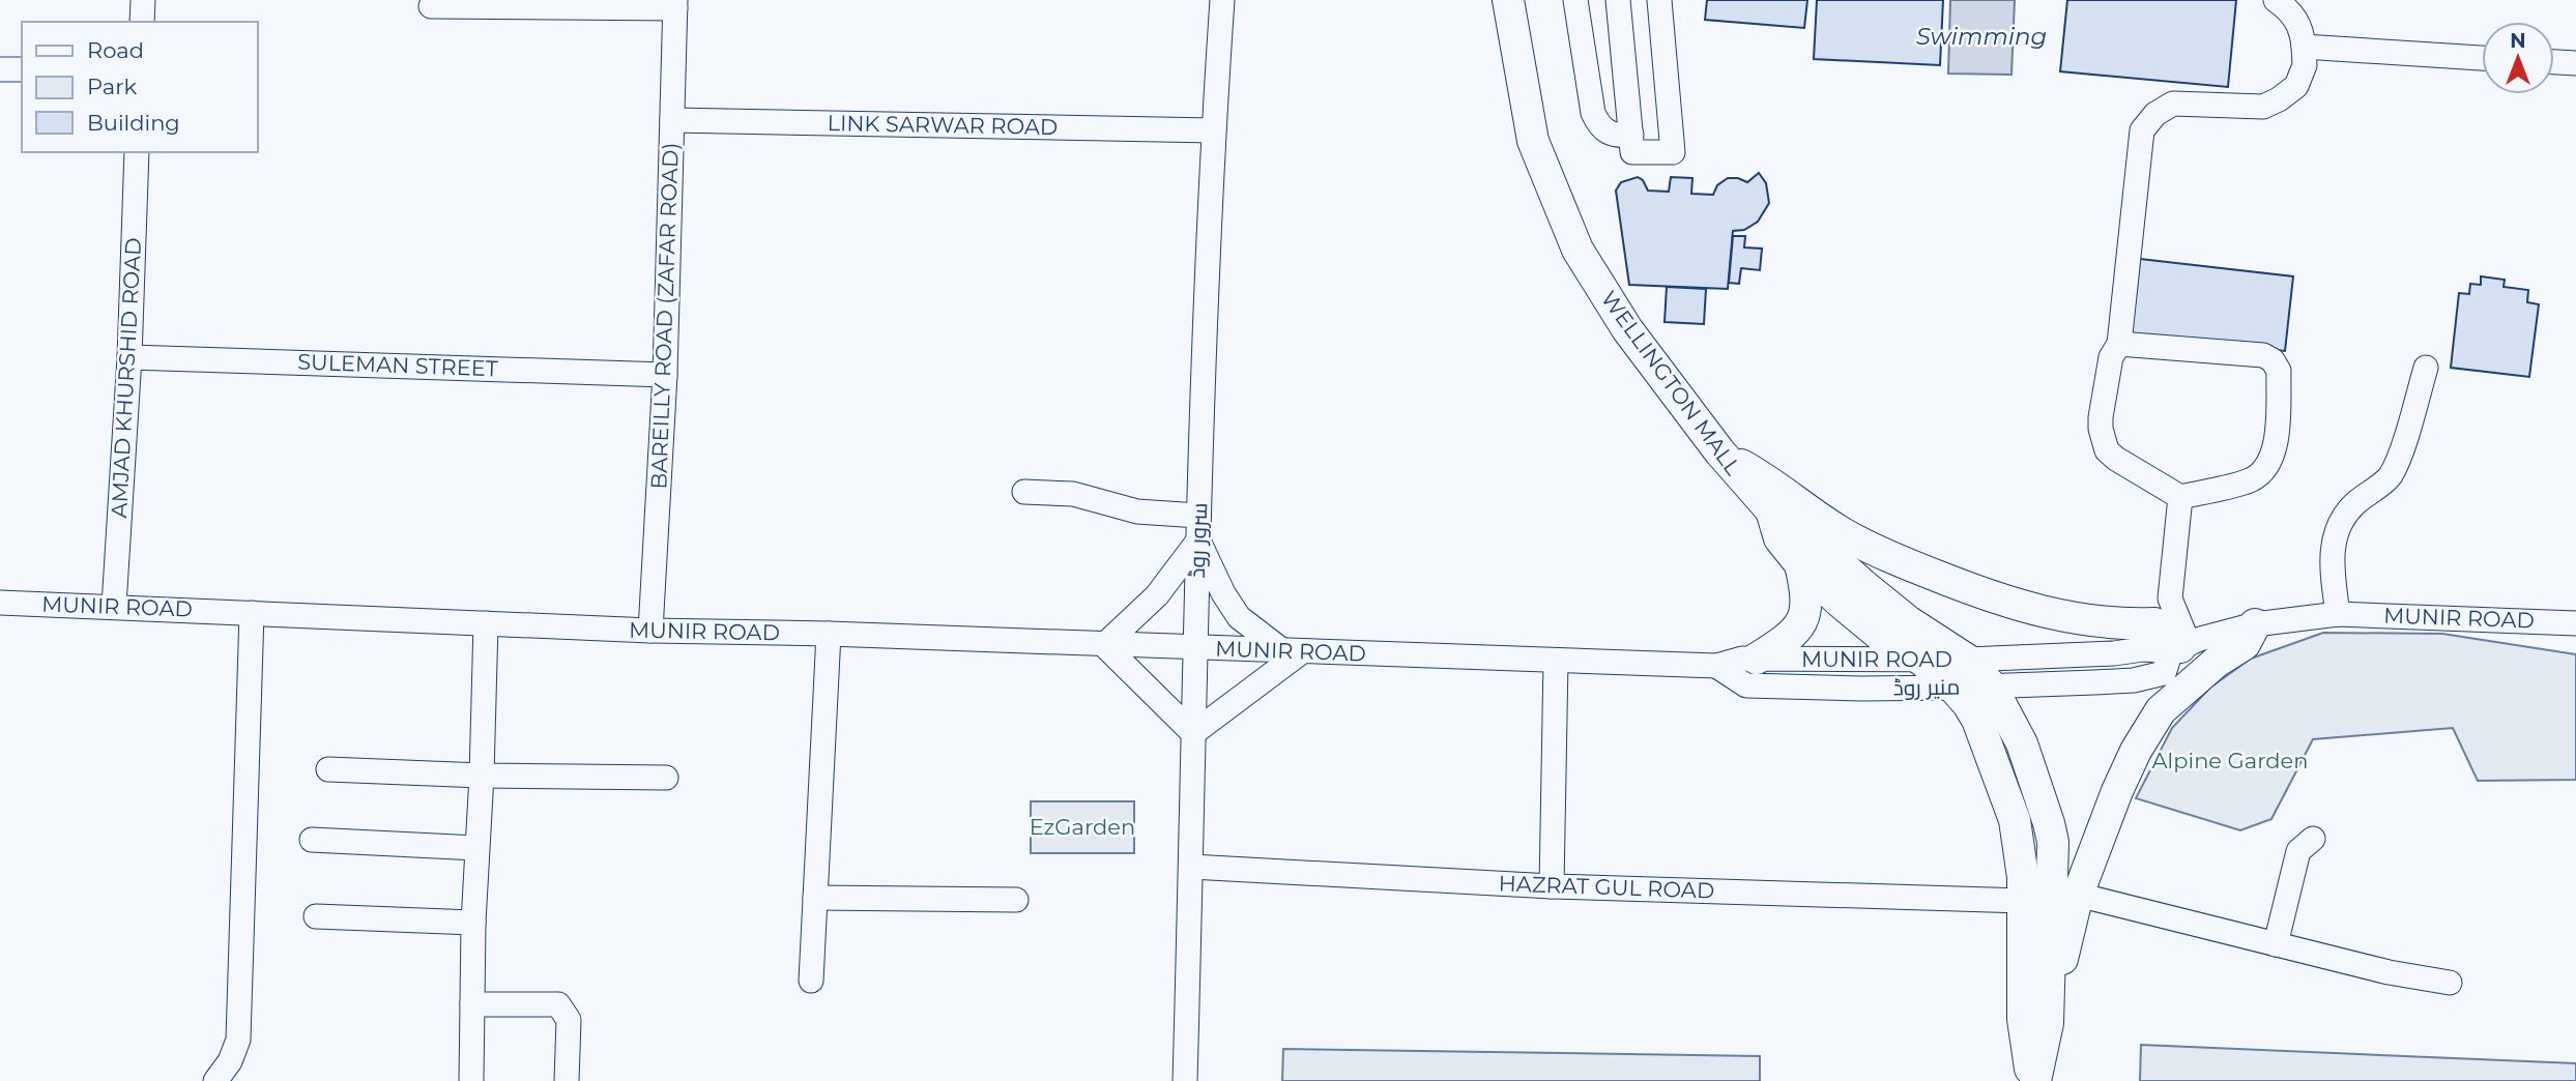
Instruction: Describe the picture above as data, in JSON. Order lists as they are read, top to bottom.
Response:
{
  "streets": {
    "main road": ["WELLINGTON MALL"],
    "street": [
      "LINK SARWAR ROAD",
      "BAREILLY ROAD (ZAFAR ROAD)",
      "SULEMAN STREET",
      "AMJAD KHURSHID ROAD",
      "سرور روڈ",
      "MUNIR ROAD",
      "منیر روڈ",
      "HAZRAT GUL ROAD"
    ]
  },
  "crossings": [
    ["LINK SARWAR ROAD", "BAREILLY ROAD (ZAFAR ROAD)"],
    ["LINK SARWAR ROAD", "سرور روڈ"],
    ["BAREILLY ROAD (ZAFAR ROAD)", "SULEMAN STREET"],
    ["BAREILLY ROAD (ZAFAR ROAD)", "MUNIR ROAD"],
    ["SULEMAN STREET", "AMJAD KHURSHID ROAD"],
    ["AMJAD KHURSHID ROAD", "MUNIR ROAD"],
    ["WELLINGTON MALL", "MUNIR ROAD"],
    ["WELLINGTON MALL", "منیر روڈ"],
    ["WELLINGTON MALL", "HAZRAT GUL ROAD"],
    ["سرور روڈ", "MUNIR ROAD"],
    ["سرور روڈ", "HAZRAT GUL ROAD"],
    ["MUNIR ROAD", "منیر روڈ"]
  ],
  "water": ["Swimming"],
  "parks": ["Alpine Garden", "EzGarden"],
  "legend": ["Road", "Park", "Building"],
  "north": "top"
}
